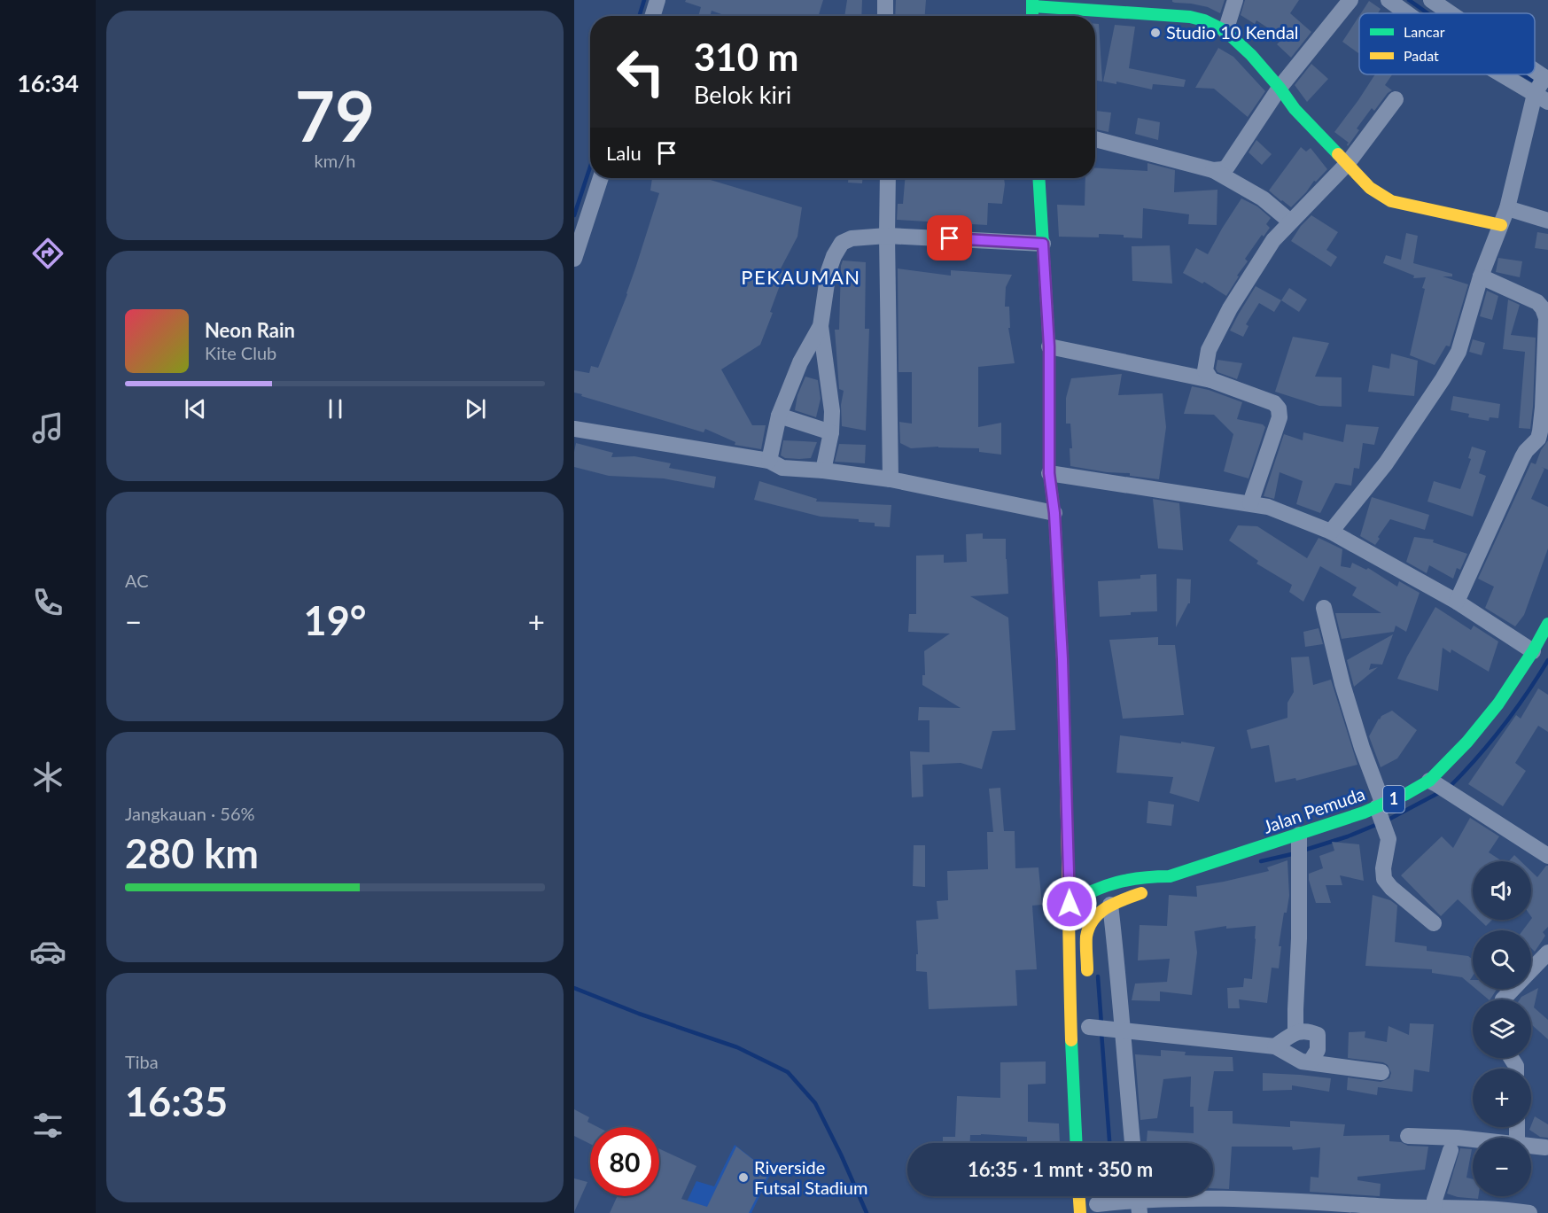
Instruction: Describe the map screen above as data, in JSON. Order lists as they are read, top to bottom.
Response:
{
  "streets": {
    "main road": ["1", "Jalan Pemuda"]
  },
  "districts": ["PEKAUMAN"],
  "places": ["Studio 10 Kendal", "Riverside Futsal Stadium"],
  "legend": ["Lancar", "Padat"],
  "page": {
    "tabs": "16:34",
    "tile": [
      ["79", "km/h"],
      "AC",
      ["Jangkauan · 56%", "280 km"],
      ["Tiba", "16:35"]
    ],
    "turn": ["310 m", "Belok kiri"],
    "then": "Lalu",
    "song": ["Neon Rain", "Kite Club"],
    "heat": ["−", "19°", "+"],
    "map_buttons": ["+", "−"],
    "limit": "80",
    "trip": "16:35 · 1 mnt · 350 m"
  }
}
